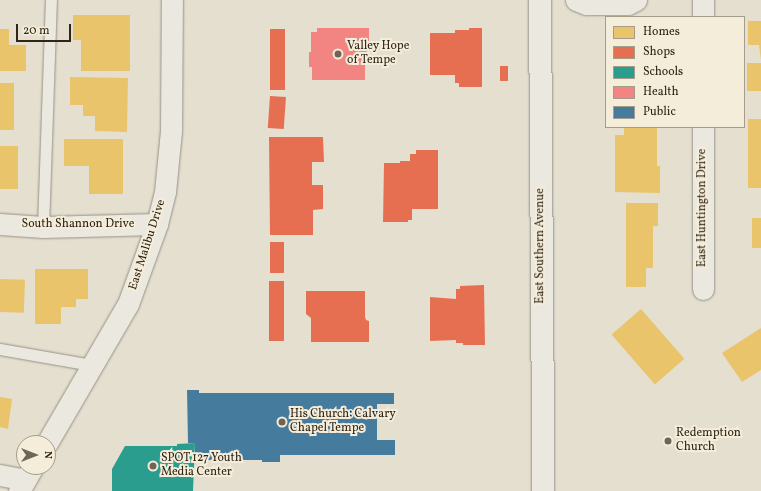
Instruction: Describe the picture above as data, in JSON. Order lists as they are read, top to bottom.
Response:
{
  "streets": {
    "main road": ["East Southern Avenue"],
    "street": ["East Huntington Drive", "South Shannon Drive", "East Malibu Drive"]
  },
  "crossings": [
    ["South Shannon Drive", "East Malibu Drive"]
  ],
  "places": [
    "Valley Hope of Tempe",
    "His Church: Calvary Chapel Tempe",
    "Redemption Church",
    "SPOT 127 Youth Media Center"
  ],
  "legend": [
    "Homes",
    "Shops",
    "Schools",
    "Health",
    "Public"
  ],
  "scale_bar": "20 m",
  "north": "right"
}
